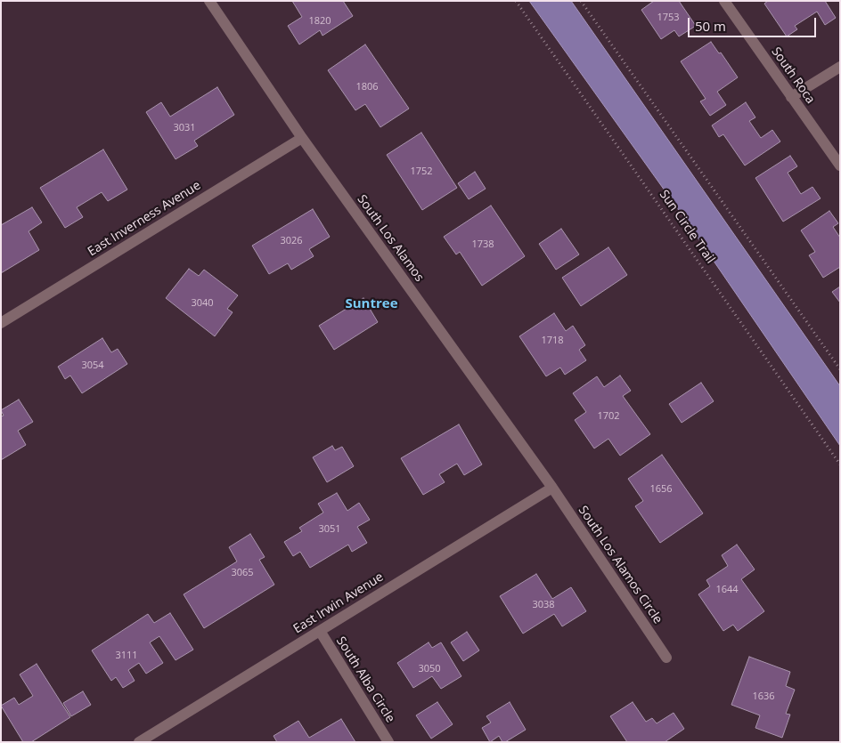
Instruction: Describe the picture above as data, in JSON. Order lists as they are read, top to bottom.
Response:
{
  "streets": {
    "street": [
      "South Roca",
      "East Inverness Avenue",
      "South Los Alamos",
      "South Los Alamos Circle",
      "East Irwin Avenue",
      "South Alba Circle"
    ],
    "path": ["Sun Circle Trail"]
  },
  "crossings": [
    ["East Inverness Avenue", "South Los Alamos"],
    ["South Los Alamos", "South Los Alamos Circle"],
    ["South Los Alamos", "East Irwin Avenue"],
    ["South Los Alamos Circle", "East Irwin Avenue"],
    ["East Irwin Avenue", "South Alba Circle"]
  ],
  "districts": ["Suntree"],
  "house_numbers": [
    "1753",
    "1820",
    "1806",
    "3031",
    "1752",
    "3026",
    "1738",
    "3040",
    "1718",
    "3054",
    "1702",
    "1656",
    "3051",
    "3065",
    "1644",
    "3038",
    "3111",
    "3050",
    "1636"
  ],
  "scale_bar": "50 m"
}
